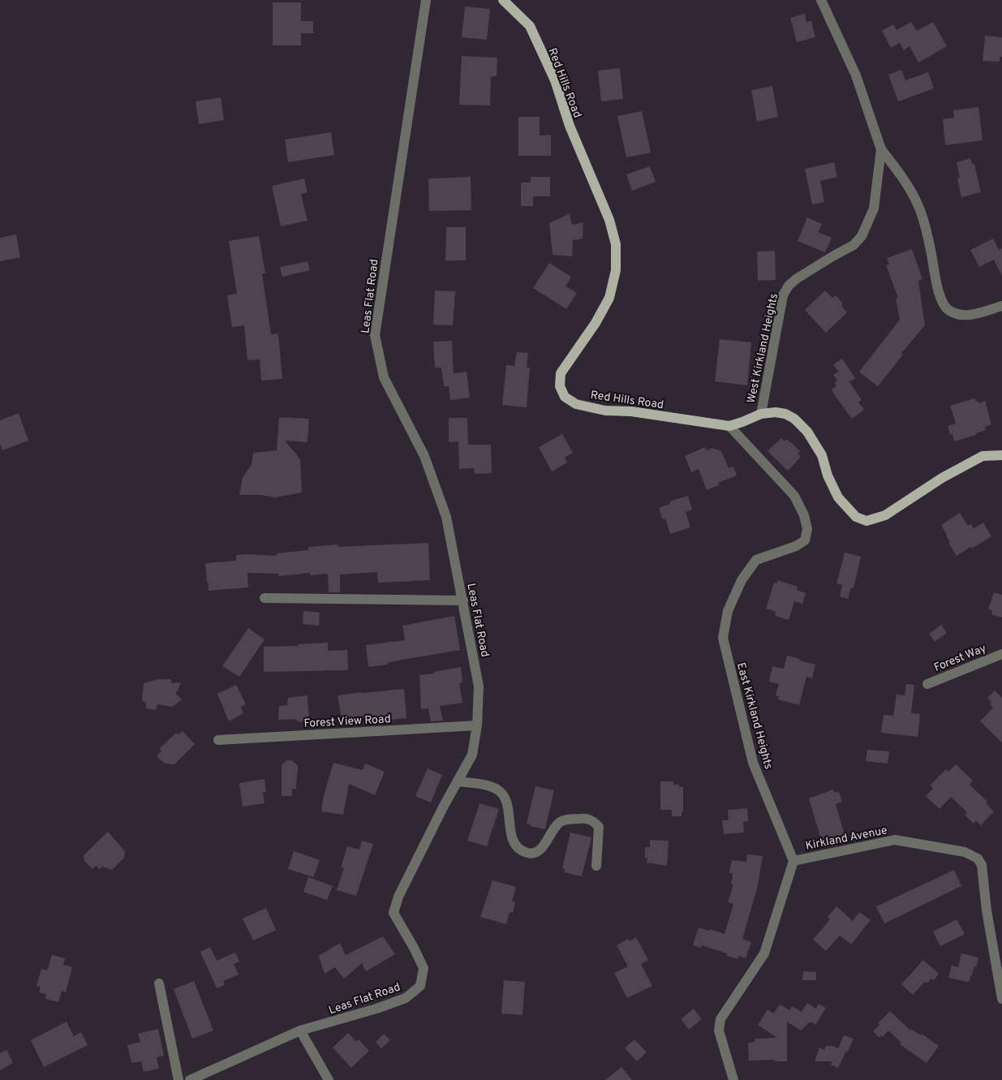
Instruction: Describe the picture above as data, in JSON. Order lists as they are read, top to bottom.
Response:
{
  "streets": {
    "main road": ["Red Hills Road"],
    "street": [
      "Leas Flat Road",
      "West Kirkland Heights",
      "Forest Way",
      "East Kirkland Heights",
      "Forest View Road",
      "Kirkland Avenue"
    ]
  },
  "crossings": [
    ["Red Hills Road", "West Kirkland Heights"],
    ["Red Hills Road", "East Kirkland Heights"],
    ["Leas Flat Road", "Forest View Road"],
    ["East Kirkland Heights", "Kirkland Avenue"]
  ]
}
